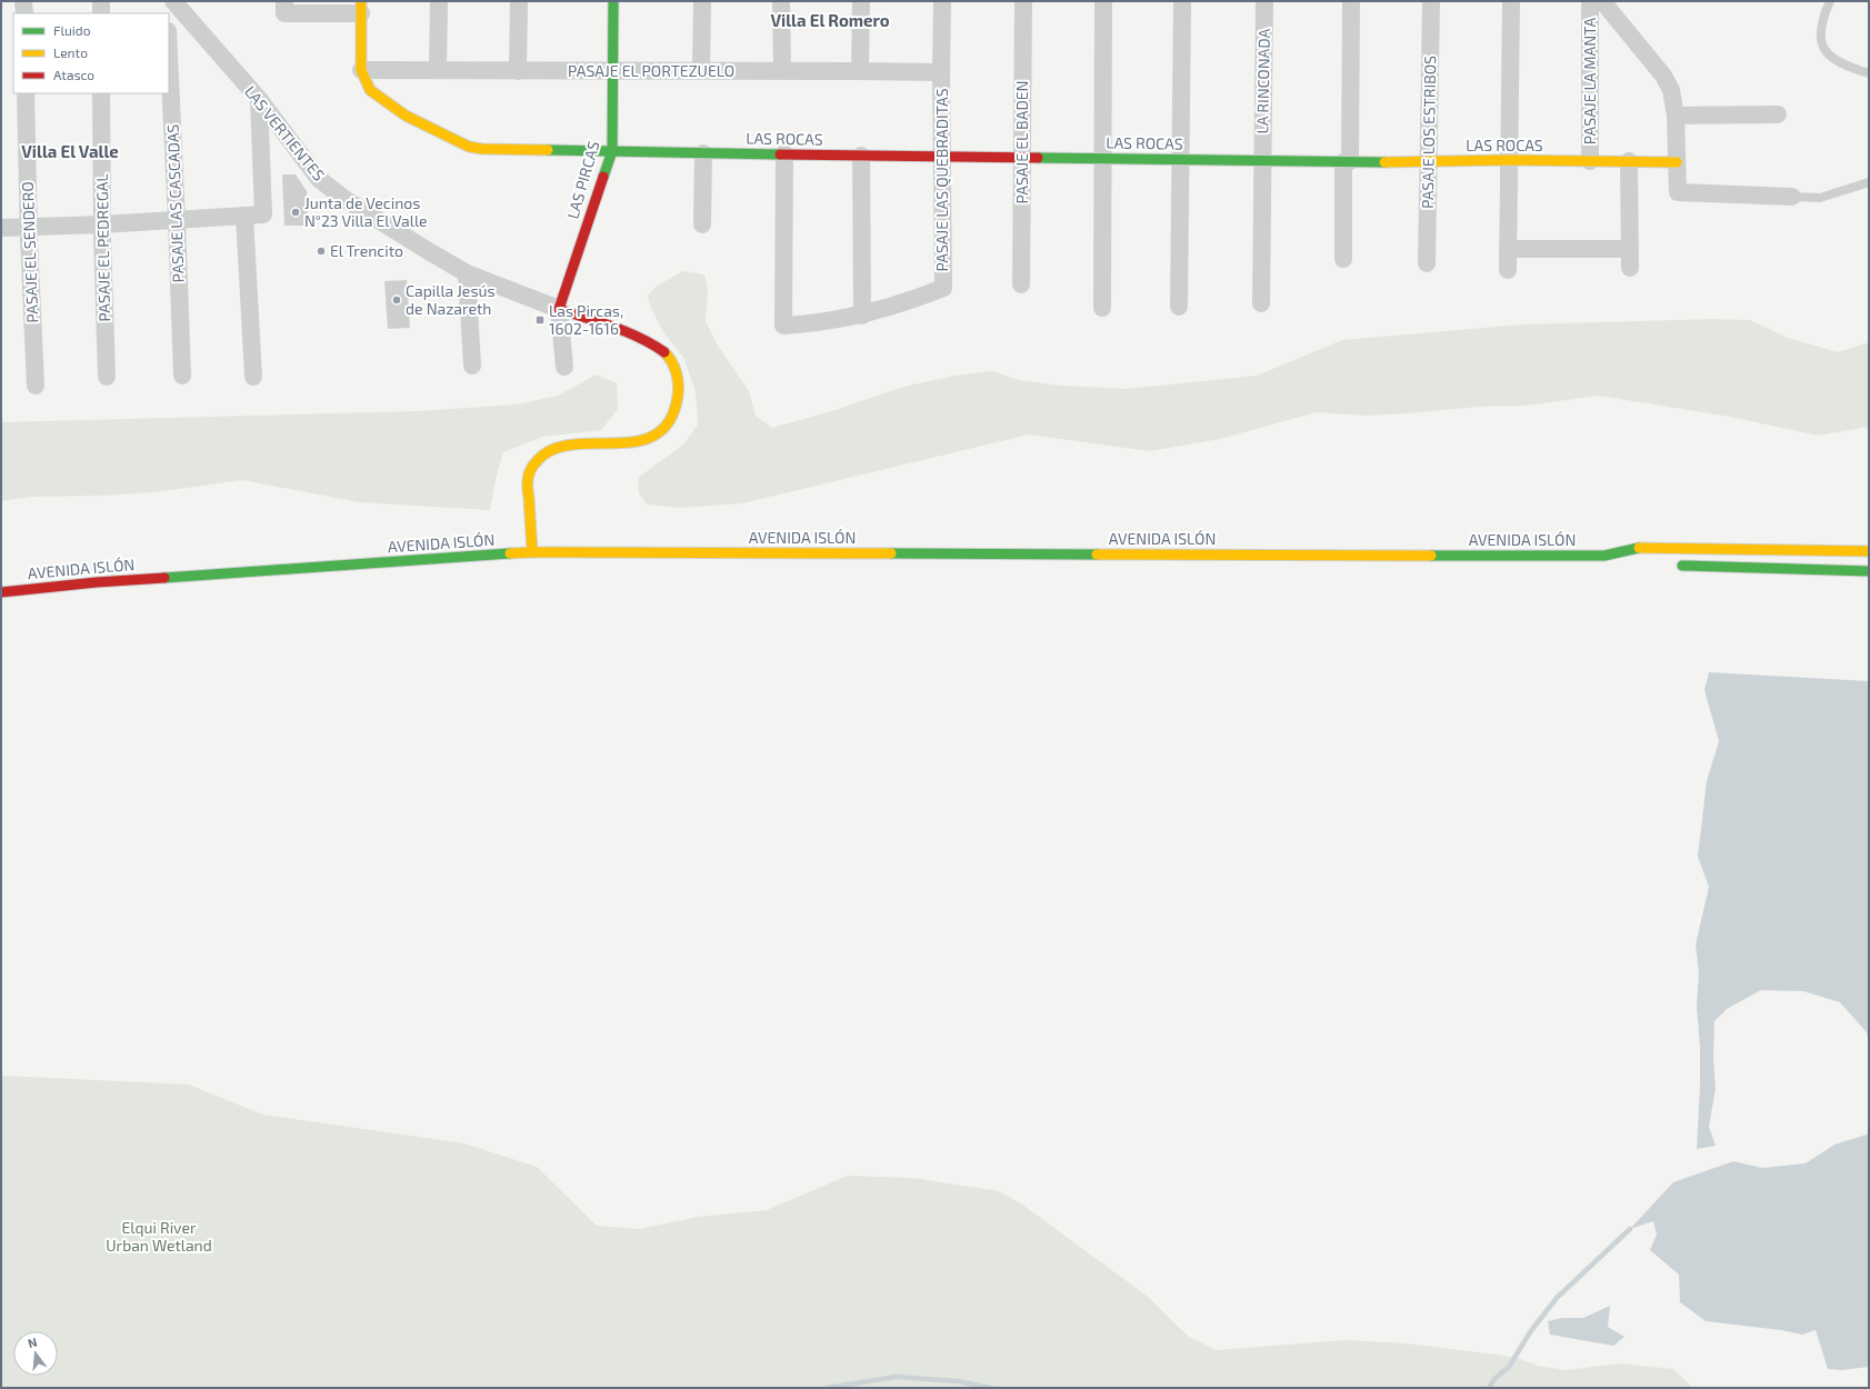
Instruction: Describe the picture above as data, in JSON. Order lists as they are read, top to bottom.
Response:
{
  "streets": {
    "street": [
      "PASAJE EL PORTEZUELO",
      "LA RINCONADA",
      "PASAJE LA MANTA",
      "PASAJE LOS ESTRIBOS",
      "LAS VERTIENTES",
      "LAS ROCAS",
      "PASAJE EL BADEN",
      "LAS PIRCAS",
      "PASAJE LAS QUEBRADITAS",
      "PASAJE LAS CASCADAS",
      "PASAJE EL PEDREGAL",
      "PASAJE EL SENDERO",
      "AVENIDA ISLÓN"
    ]
  },
  "crossings": [
    ["PASAJE EL PORTEZUELO", "LAS ROCAS"],
    ["PASAJE EL PORTEZUELO", "LAS PIRCAS"],
    ["PASAJE EL PORTEZUELO", "PASAJE LAS QUEBRADITAS"],
    ["LA RINCONADA", "LAS ROCAS"],
    ["PASAJE LA MANTA", "LAS ROCAS"],
    ["PASAJE LOS ESTRIBOS", "LAS ROCAS"],
    ["LAS VERTIENTES", "LAS PIRCAS"],
    ["LAS VERTIENTES", "AVENIDA ISLÓN"],
    ["LAS ROCAS", "PASAJE EL BADEN"],
    ["LAS ROCAS", "LAS PIRCAS"],
    ["LAS ROCAS", "PASAJE LAS QUEBRADITAS"]
  ],
  "districts": ["Villa El Romero", "Villa El Valle"],
  "parks": ["Elqui River Urban Wetland"],
  "places": {
    "other": ["Junta de Vecinos N°23 Villa El Valle", "El Trencito", "Capilla Jesús de Nazareth"],
    "transit": ["Las Pircas, 1602-1616"]
  },
  "legend": ["Fluido", "Lento", "Atasco"],
  "north": "top"
}
